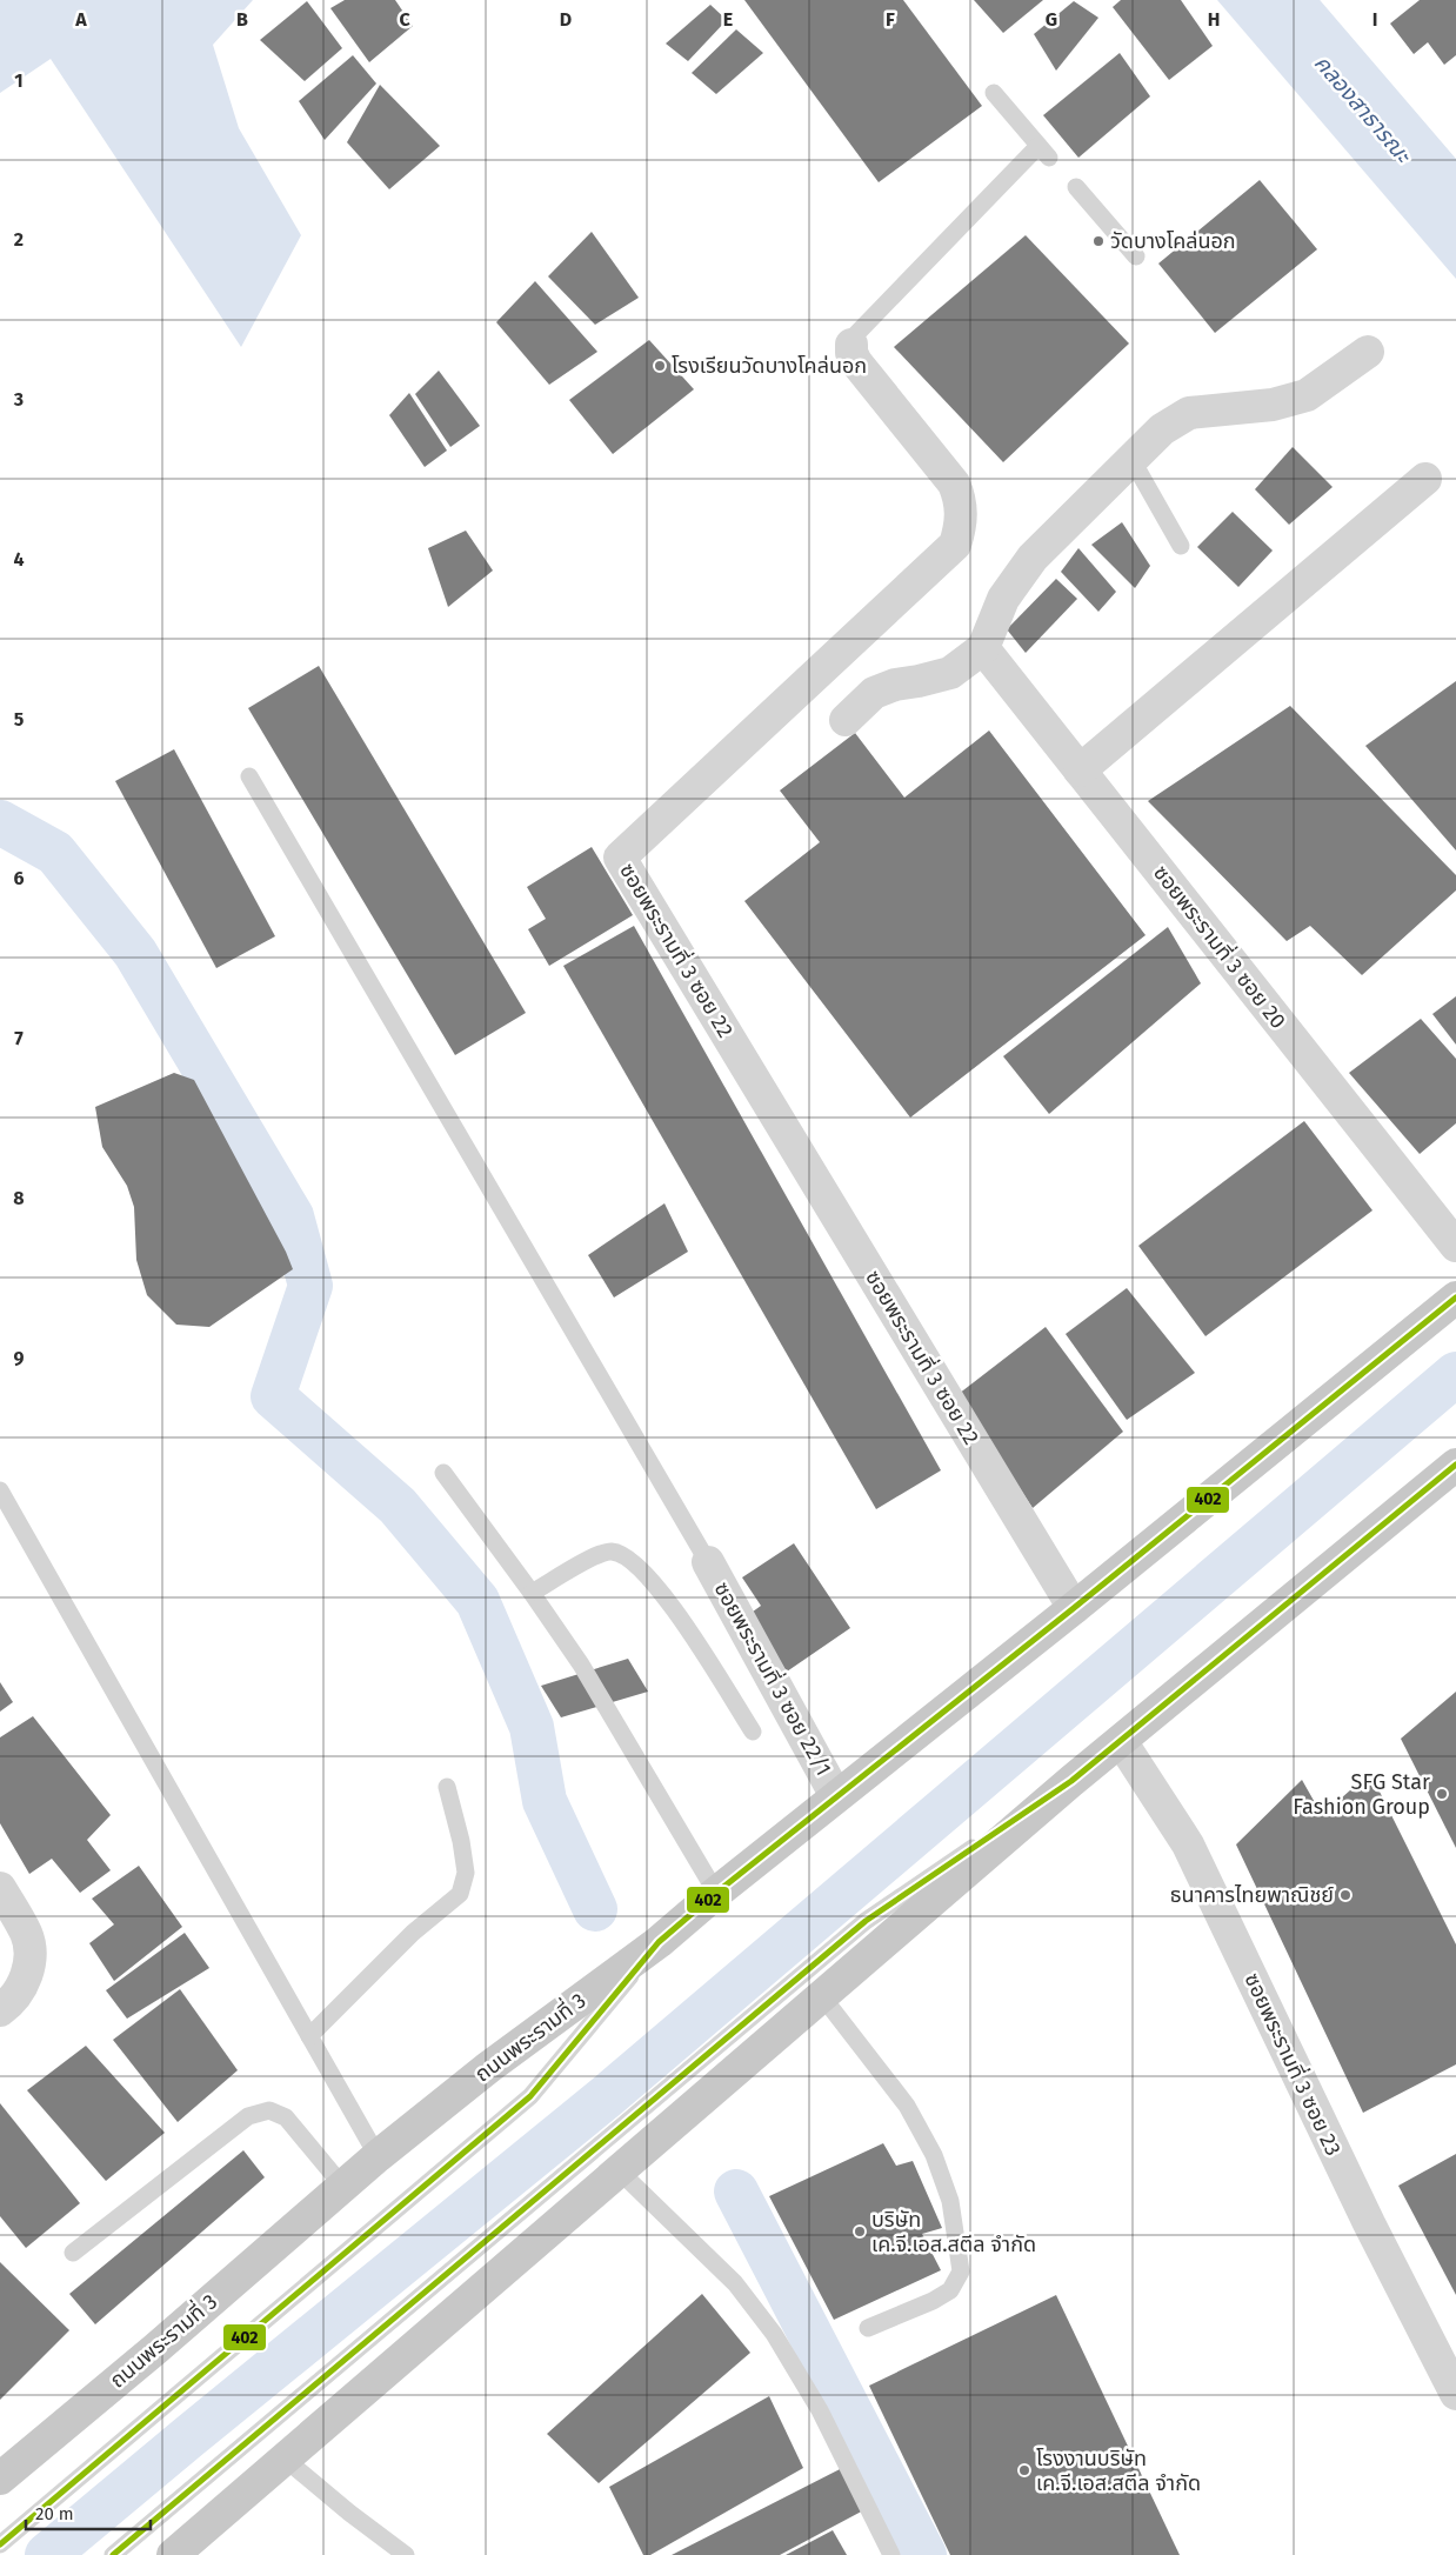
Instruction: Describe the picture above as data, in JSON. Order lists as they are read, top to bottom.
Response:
{
  "streets": {
    "main road": ["ถนนพระรามที่ 3"],
    "street": [
      "ซอยพระรามที่ 3 ซอย 20",
      "ซอยพระรามที่ 3 ซอย 22",
      "ซอยพระรามที่ 3 ซอย 22/1",
      "ซอยพระรามที่ 3 ซอย 23"
    ]
  },
  "crossings": [
    ["ซอยพระรามที่ 3 ซอย 22", "ถนนพระรามที่ 3"],
    ["ซอยพระรามที่ 3 ซอย 22/1", "ถนนพระรามที่ 3"]
  ],
  "water": ["คลองสาธารณะ"],
  "places": [
    "วัดบางโคล่นอก",
    "โรงเรียนวัดบางโคล่นอก",
    "SFG Star Fashion Group",
    "ธนาคารไทยพาณิชย์",
    "บริษัท เค.จี.เอส.สตีล จำกัด",
    "โรงงานบริษัท เค.จี.เอส.สตีล จำกัด"
  ],
  "lines": ["transit line 402"],
  "scale_bar": "20 m",
  "grid": {
    "columns": [
      "A",
      "B",
      "C",
      "D",
      "E",
      "F",
      "G",
      "H",
      "I"
    ],
    "rows": [
      "1",
      "2",
      "3",
      "4",
      "5",
      "6",
      "7",
      "8",
      "9"
    ]
  }
}
